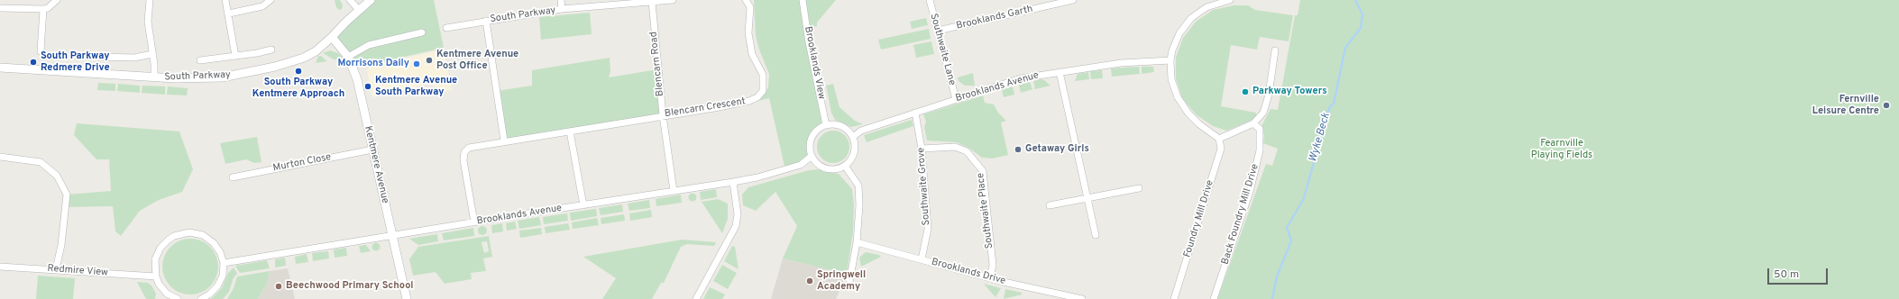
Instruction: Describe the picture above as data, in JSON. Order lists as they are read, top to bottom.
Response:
{
  "streets": {
    "street": [
      "South Parkway",
      "Brooklands Garth",
      "Southwaite Lane",
      "Brooklands View",
      "Blencarn Road",
      "Brooklands Avenue",
      "Blencarn Crescent",
      "Murton Close",
      "Kentmere Avenue",
      "Southwaite Grove",
      "Southwaite Place",
      "Back Foundry Mill Drive",
      "Foundry Mill Drive",
      "Redmire View",
      "Brooklands Drive"
    ]
  },
  "crossings": [
    ["South Parkway", "Blencarn Road"],
    ["South Parkway", "Kentmere Avenue"],
    ["Brooklands Garth", "Southwaite Lane"],
    ["Southwaite Lane", "Brooklands Avenue"],
    ["Brooklands View", "Brooklands Avenue"],
    ["Blencarn Road", "Brooklands Avenue"],
    ["Blencarn Road", "Blencarn Crescent"],
    ["Brooklands Avenue", "Blencarn Crescent"],
    ["Brooklands Avenue", "Kentmere Avenue"],
    ["Brooklands Avenue", "Southwaite Grove"],
    ["Murton Close", "Kentmere Avenue"],
    ["Southwaite Grove", "Southwaite Place"],
    ["Southwaite Grove", "Brooklands Drive"],
    ["Southwaite Place", "Brooklands Drive"]
  ],
  "water": ["Wyke Beck"],
  "parks": ["Fearnville Playing Fields"],
  "places": [
    "Kentmere Avenue Post Office",
    "South Parkway Redmere Drive",
    "Morrisons Daily",
    "South Parkway Kentmere Approach",
    "Kentmere Avenue South Parkway",
    "Parkway Towers",
    "Fernville Leisure Centre",
    "Getaway Girls",
    "Springwell Academy",
    "Beechwood Primary School"
  ],
  "scale_bar": "50 m"
}
